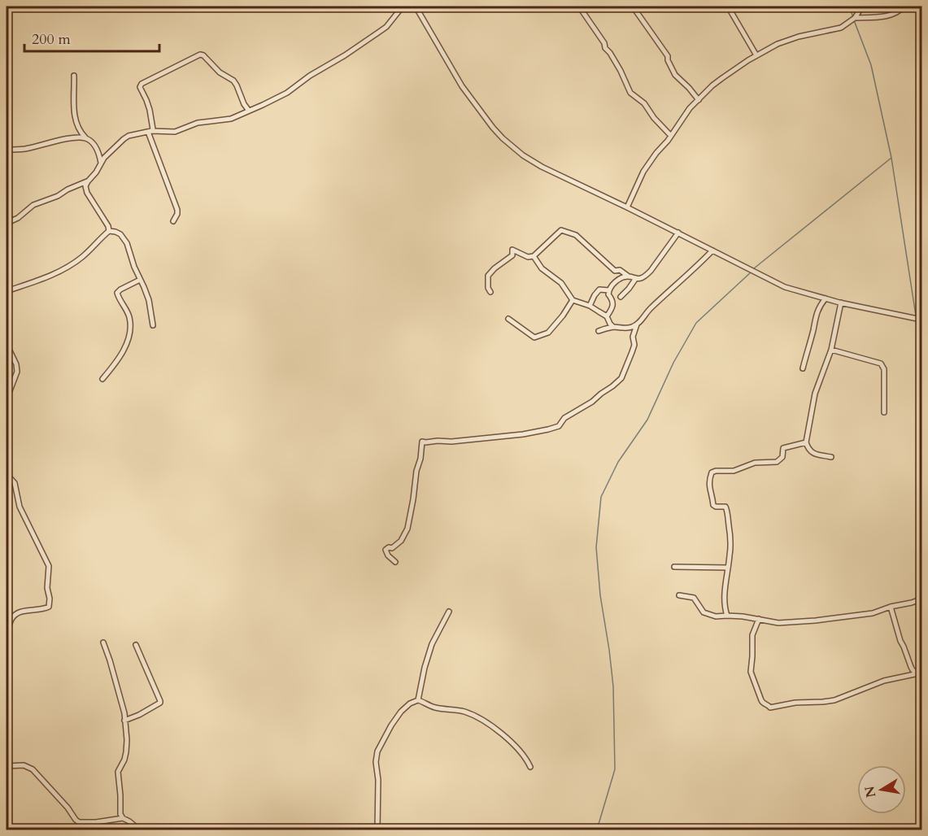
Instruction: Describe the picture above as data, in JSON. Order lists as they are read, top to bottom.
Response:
{
  "scale_bar": "200 m",
  "north": "left"
}
